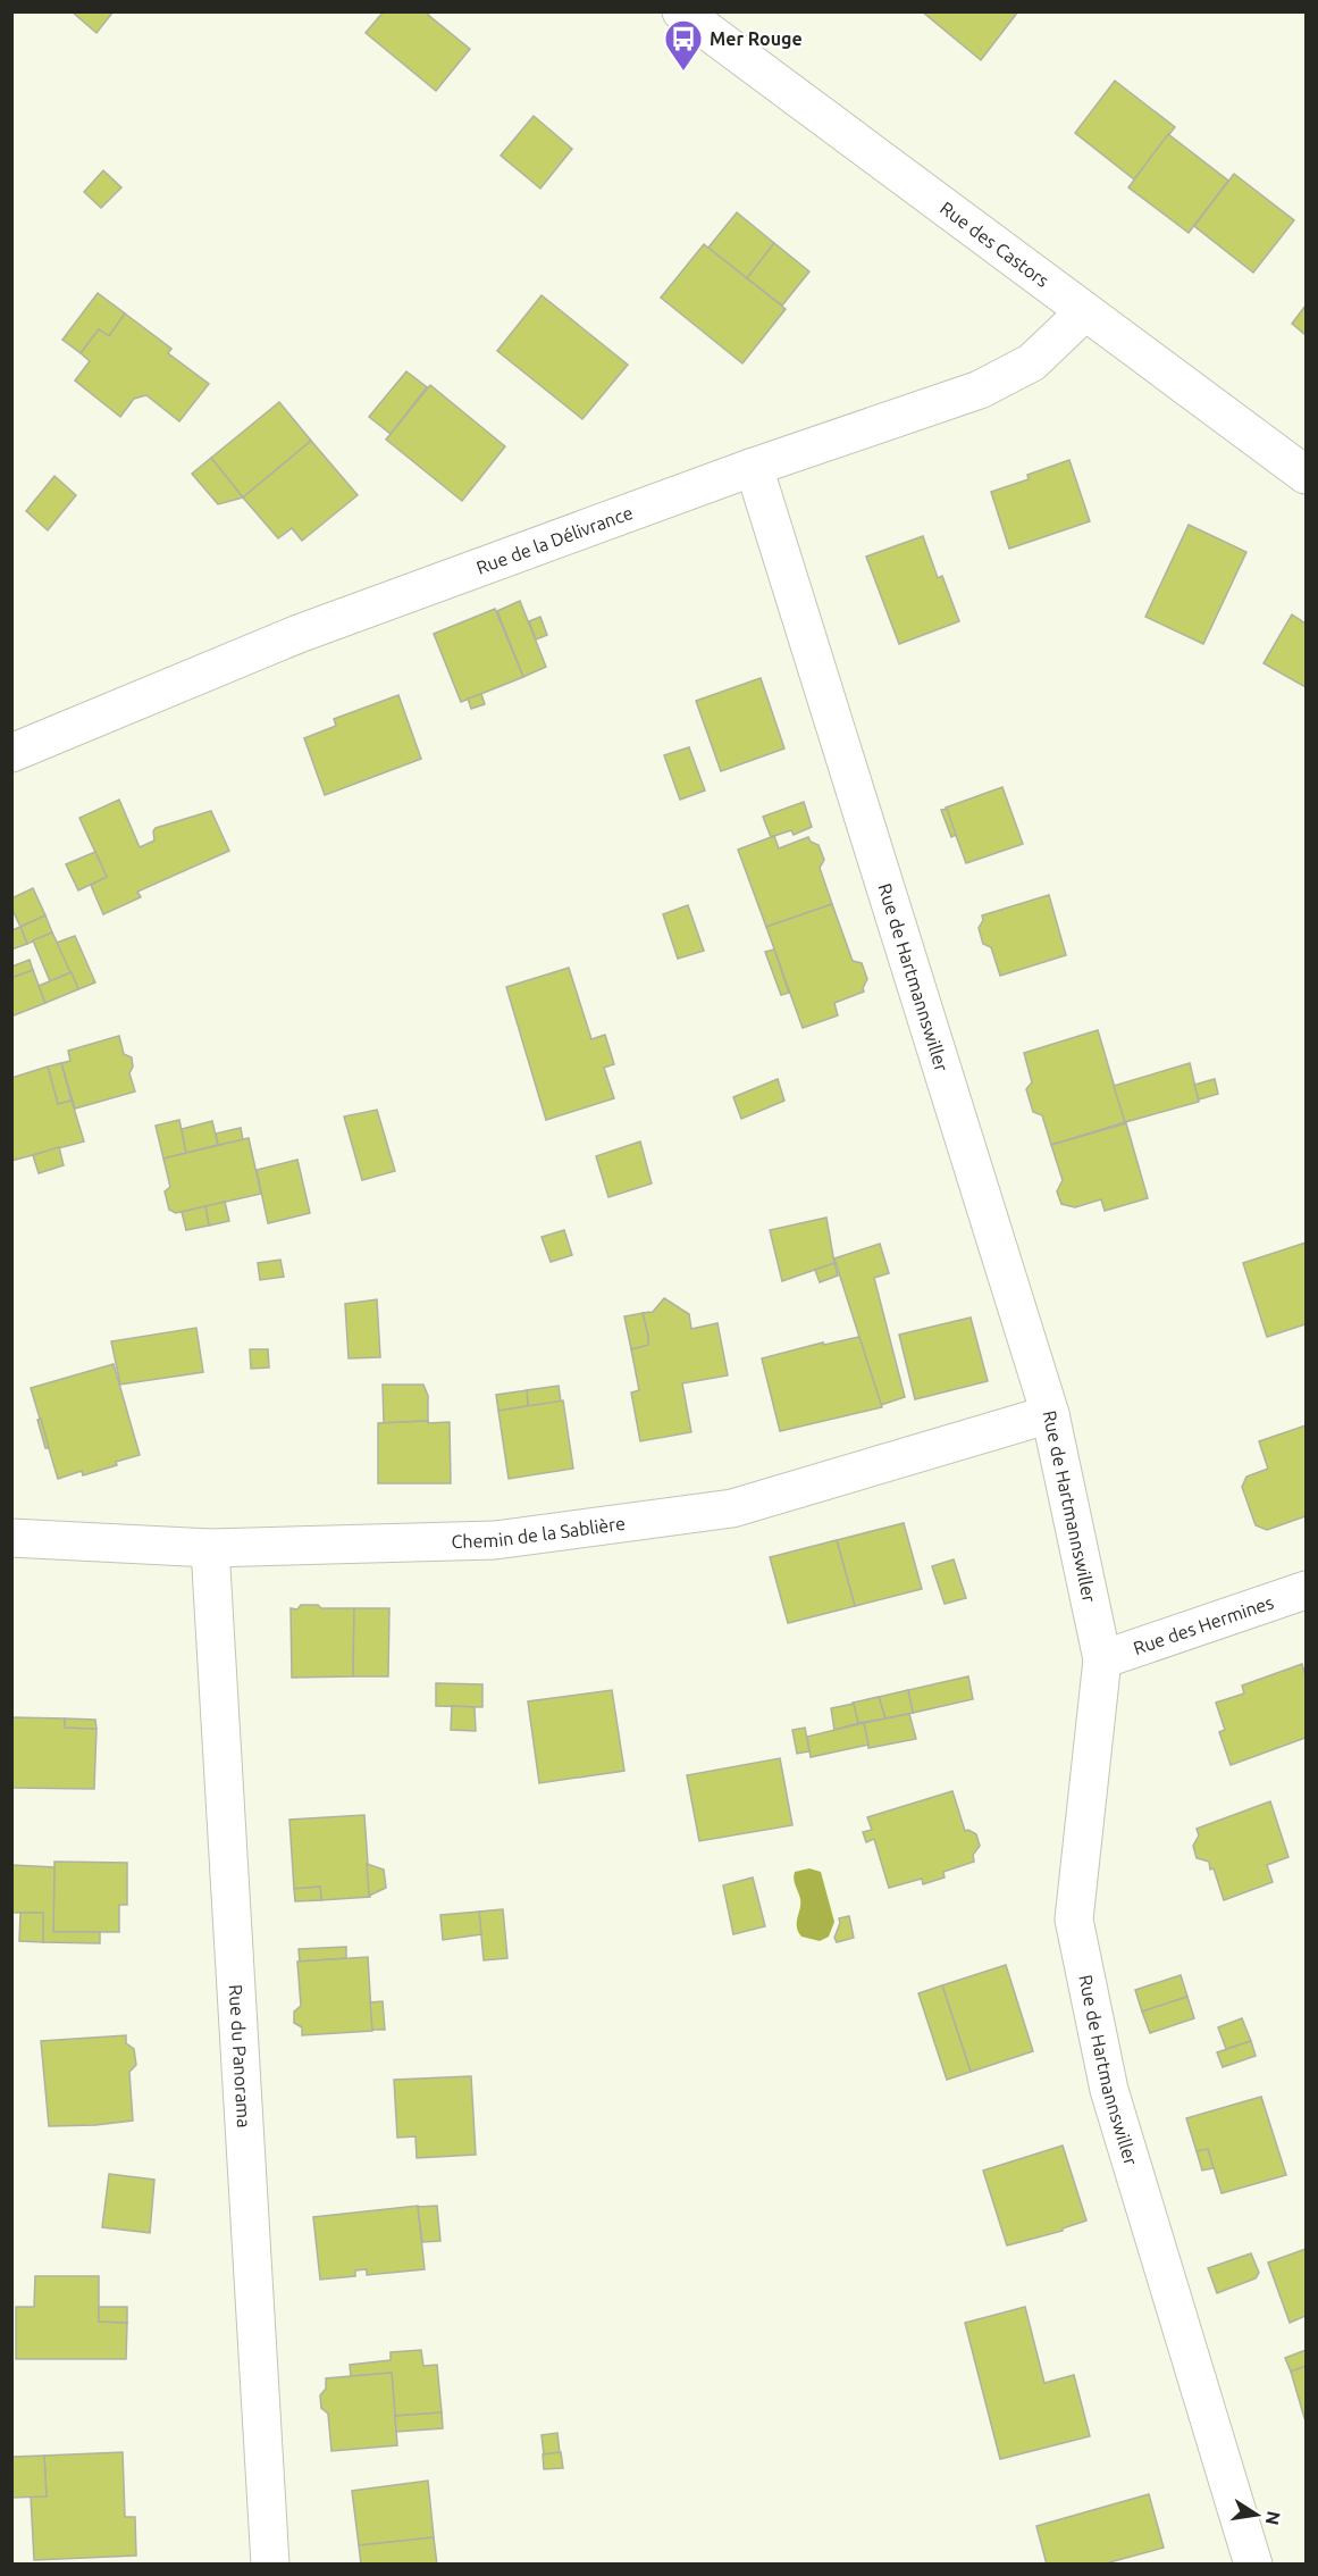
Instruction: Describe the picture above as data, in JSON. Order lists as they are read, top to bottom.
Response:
{
  "streets": {
    "street": [
      "Rue des Castors",
      "Rue de la Délivrance",
      "Rue de Hartmannswiller",
      "Chemin de la Sablière",
      "Rue des Hermines",
      "Rue du Panorama"
    ]
  },
  "crossings": [
    ["Rue des Castors", "Rue de la Délivrance"],
    ["Rue de la Délivrance", "Rue de Hartmannswiller"],
    ["Rue de Hartmannswiller", "Chemin de la Sablière"],
    ["Rue de Hartmannswiller", "Rue des Hermines"],
    ["Chemin de la Sablière", "Rue du Panorama"]
  ],
  "places": {
    "bus stop": ["Mer Rouge"]
  },
  "north": "right"
}
